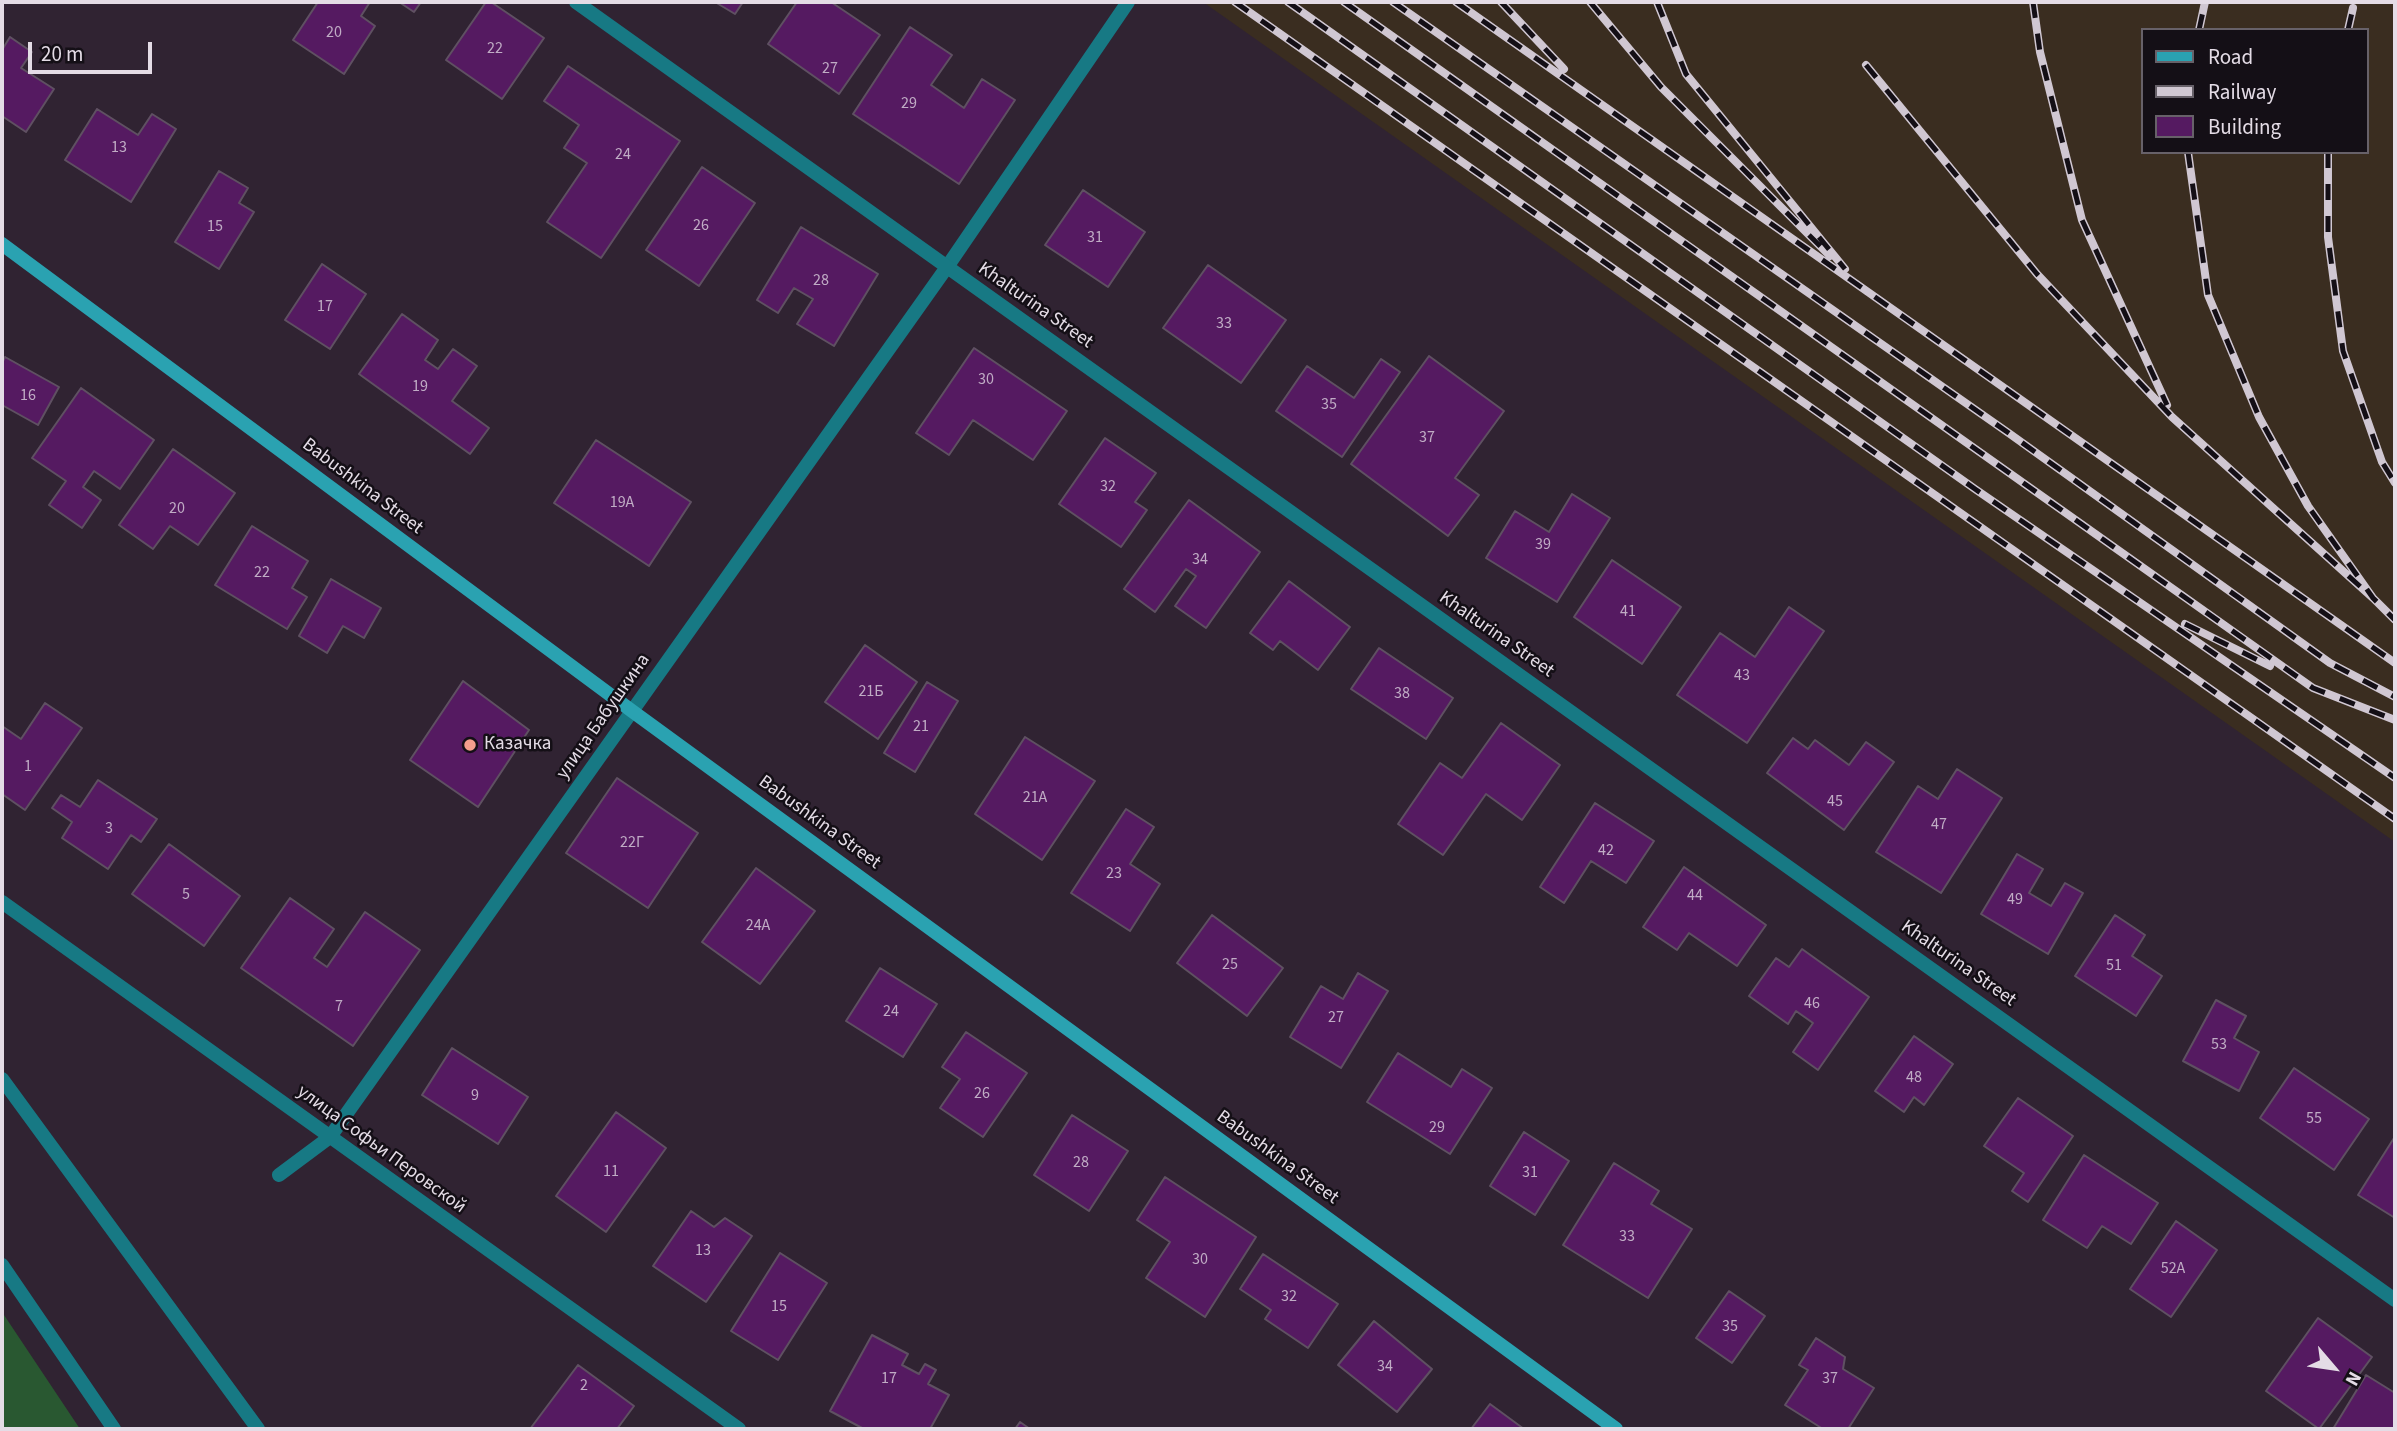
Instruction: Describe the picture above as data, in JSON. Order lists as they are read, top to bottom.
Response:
{
  "streets": {
    "street": [
      "Khalturina Street",
      "Babushkina Street",
      "улица Бабушкина",
      "улица Софьи Перовской"
    ]
  },
  "crossings": [
    ["Khalturina Street", "улица Бабушкина"],
    ["Babushkina Street", "улица Бабушкина"],
    ["улица Бабушкина", "улица Софьи Перовской"]
  ],
  "places": ["Казачка"],
  "house_numbers": [
    "20",
    "22",
    "27",
    "29",
    "13",
    "24",
    "26",
    "15",
    "31",
    "28",
    "17",
    "33",
    "30",
    "19",
    "16",
    "35",
    "37",
    "32",
    "19А",
    "20",
    "39",
    "34",
    "22",
    "41",
    "43",
    "21Б",
    "38",
    "21",
    "1",
    "21А",
    "45",
    "47",
    "3",
    "22Г",
    "42",
    "23",
    "5",
    "44",
    "49",
    "24А",
    "25",
    "51",
    "46",
    "7",
    "24",
    "27",
    "53",
    "48",
    "26",
    "9",
    "55",
    "29",
    "28",
    "11",
    "31",
    "33",
    "13",
    "30",
    "52А",
    "32",
    "15",
    "35",
    "34",
    "17",
    "37",
    "2"
  ],
  "legend": ["Road", "Railway", "Building"],
  "scale_bar": "20 m",
  "north": "bottom right"
}
